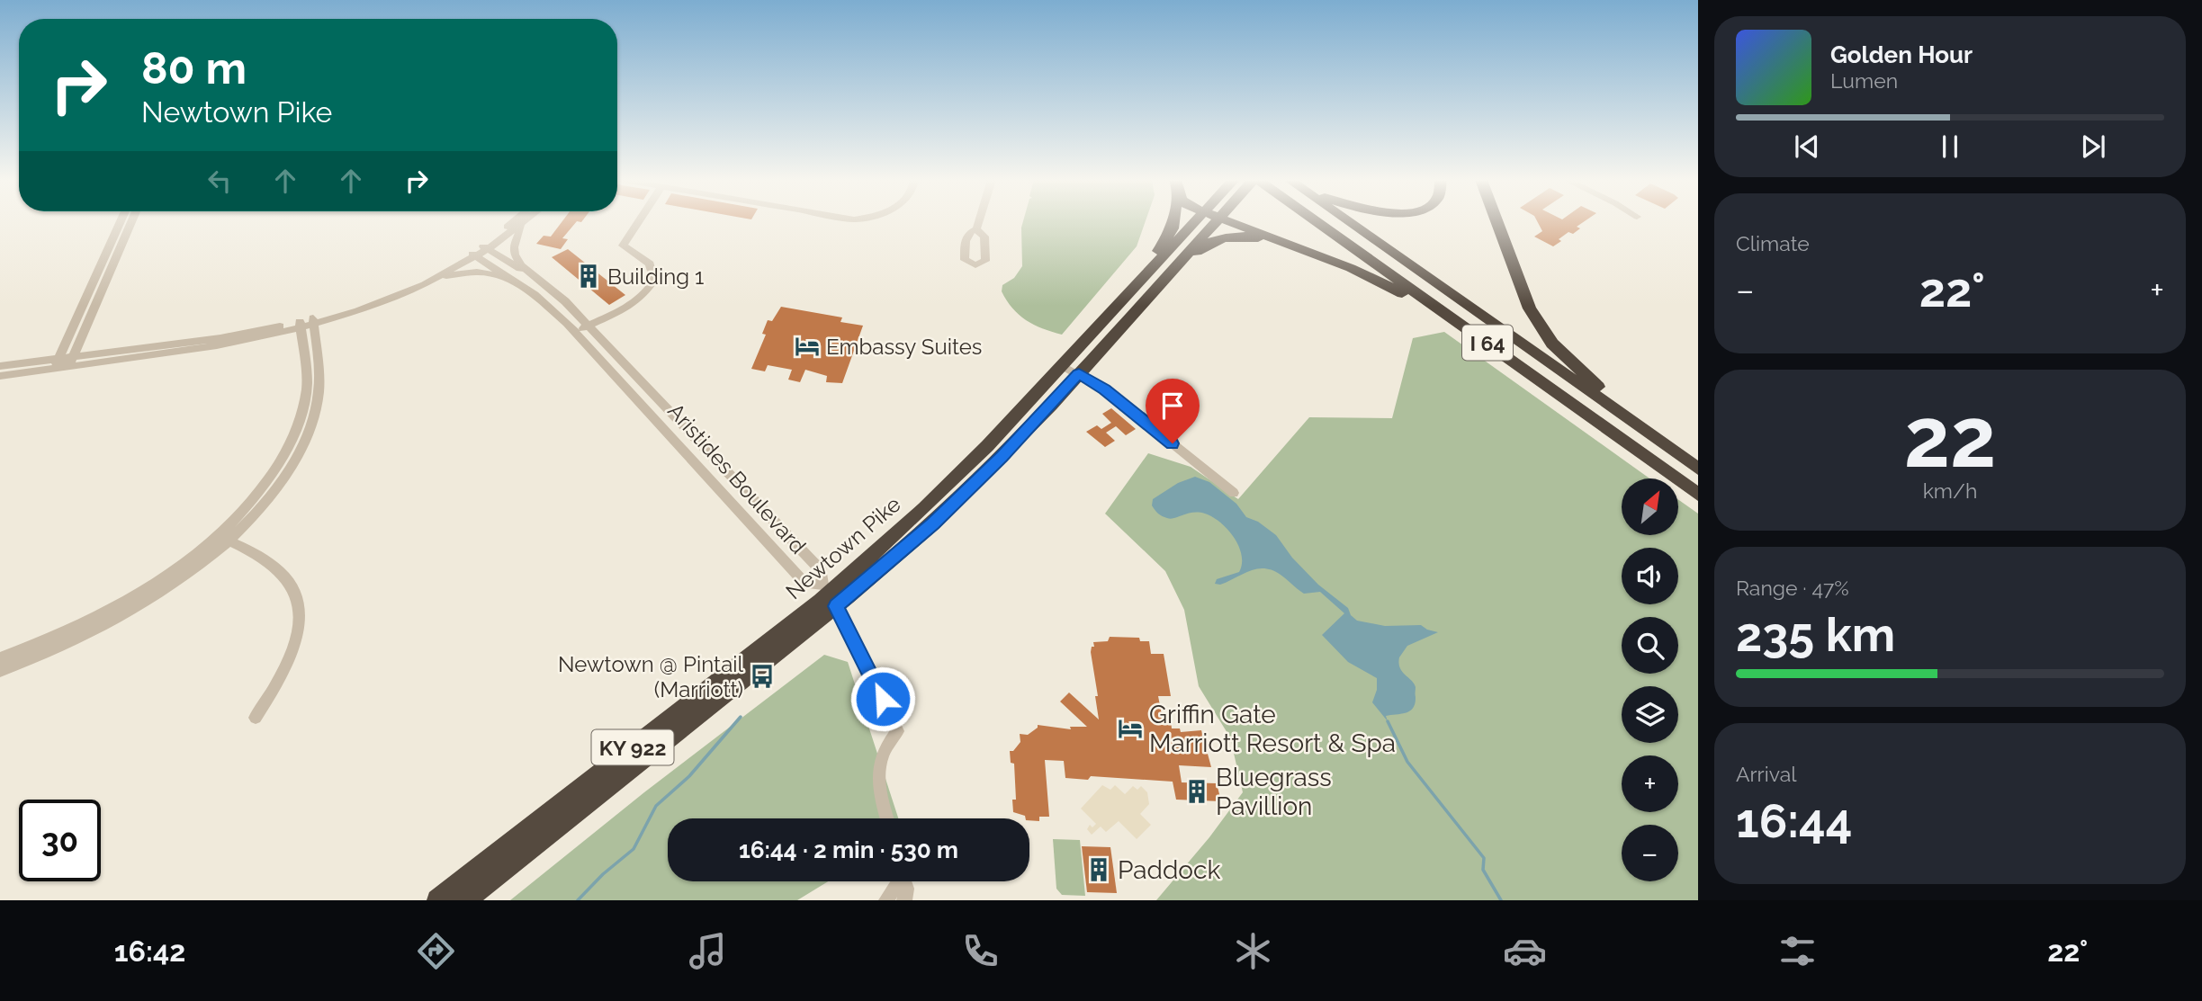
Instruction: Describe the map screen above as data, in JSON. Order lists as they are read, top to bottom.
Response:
{
  "streets": {
    "highway": ["I 64", "Newtown Pike", "KY 922"],
    "street": ["Aristides Boulevard"]
  },
  "crossings": [
    ["Aristides Boulevard", "Newtown Pike"]
  ],
  "places": {
    "building": ["Building 1", "Bluegrass Pavillion", "Paddock"],
    "hotel": ["Embassy Suites", "Griffin Gate Marriott Resort & Spa"],
    "bus stop": ["Newtown @ Pintail (Marriott)"]
  },
  "north": "top right",
  "page": {
    "turn": ["80 m", "Newtown Pike"],
    "song": ["Golden Hour", "Lumen"],
    "tile": [
      "Climate",
      ["22", "km/h"],
      ["Range · 47%", "235 km"],
      ["Arrival", "16:44"]
    ],
    "heat": ["−", "22°", "+"],
    "map_buttons": ["+", "−"],
    "limit": "30",
    "trip": "16:44 · 2 min · 530 m",
    "tabs": ["16:42", "22°"]
  }
}
